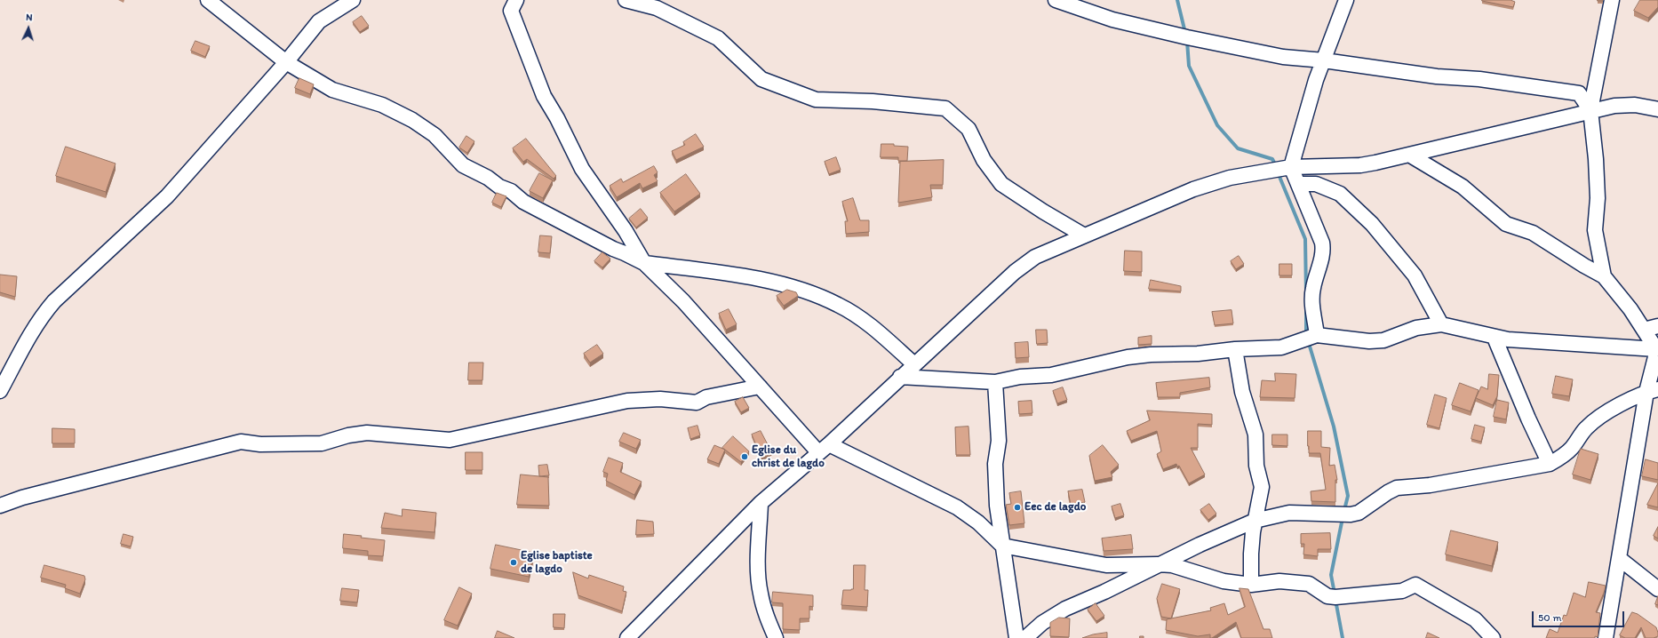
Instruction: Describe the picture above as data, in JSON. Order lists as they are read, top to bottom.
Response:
{
  "places": ["Eglise du christ de lagdo", "Eec de lagdo", "Eglise baptiste de lagdo"],
  "scale_bar": "50 m",
  "north": "top"
}
